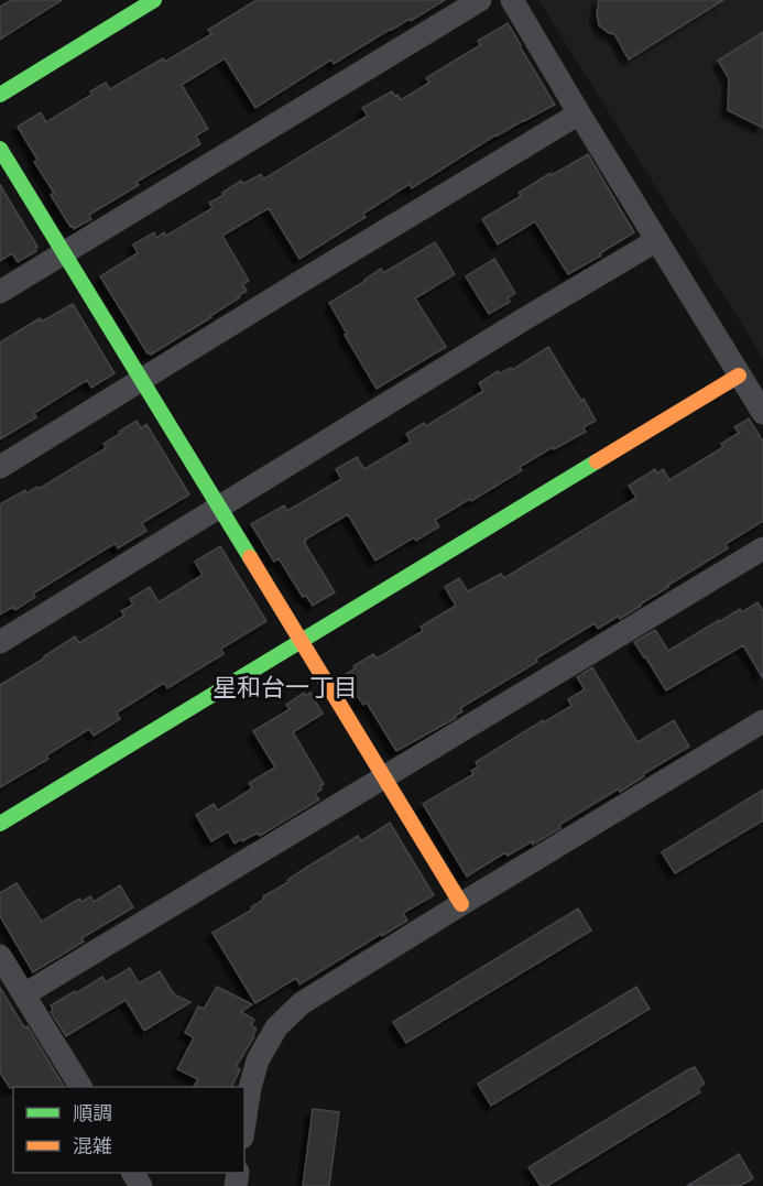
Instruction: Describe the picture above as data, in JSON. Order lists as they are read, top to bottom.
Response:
{
  "districts": ["星和台一丁目"],
  "legend": ["順調", "混雑"]
}
